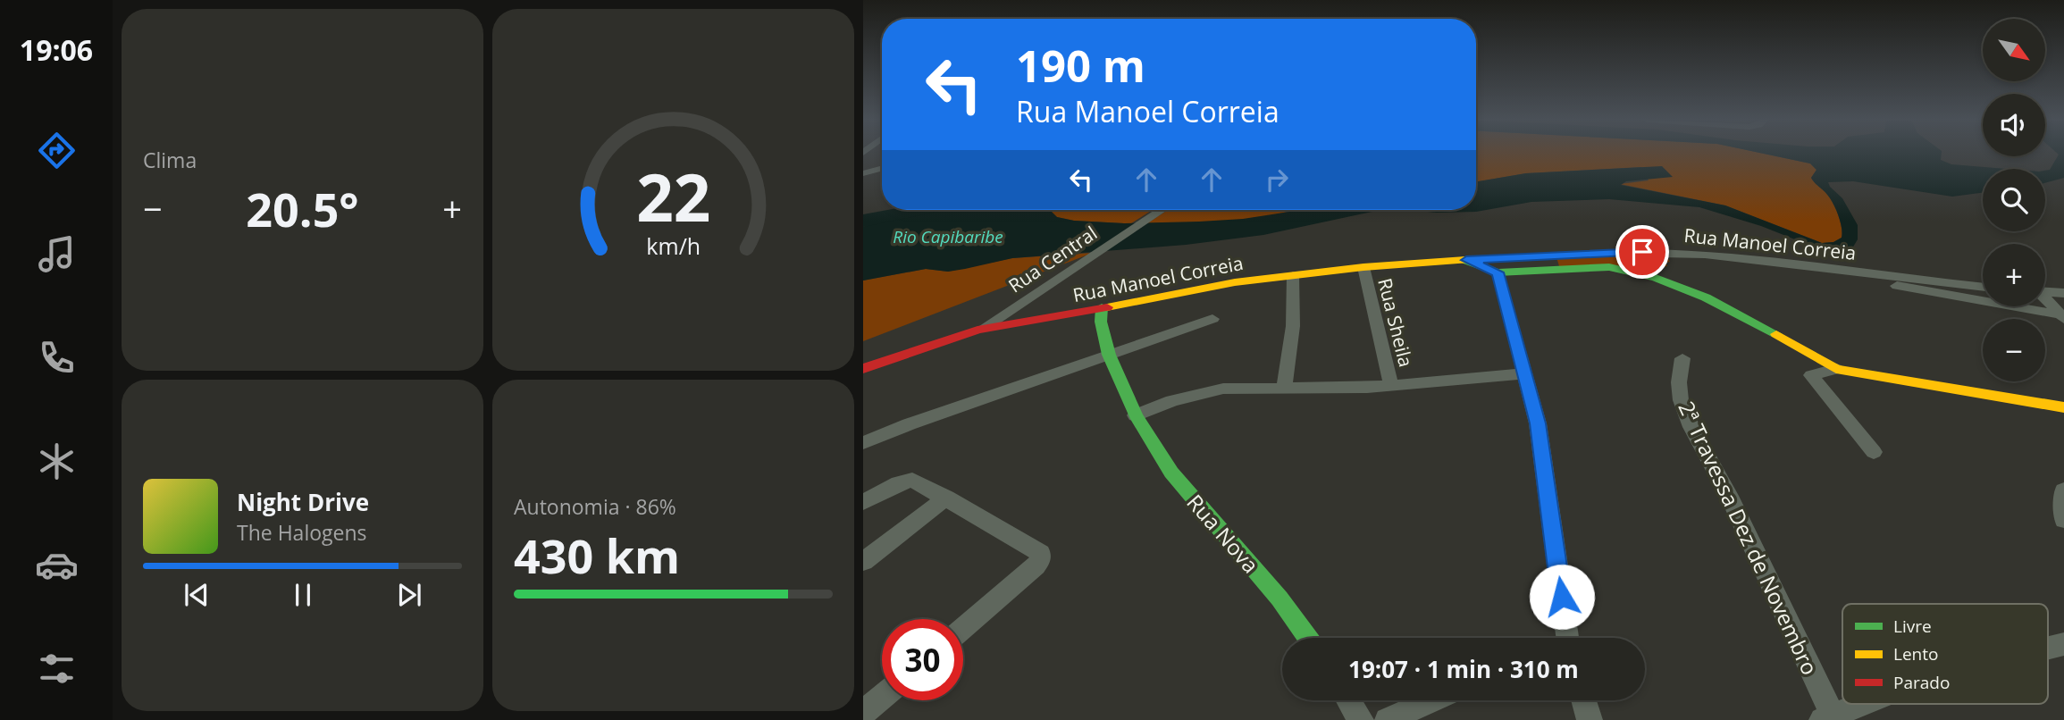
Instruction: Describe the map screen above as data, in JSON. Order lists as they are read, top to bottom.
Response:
{
  "streets": {
    "street": [
      "Rua Manoel Correia",
      "Rua Central",
      "Rua Sheila",
      "Rua Nova",
      "2ª Travessa Dez de Novembro"
    ]
  },
  "crossings": [
    ["Rua Manoel Correia", "Rua Central"],
    ["Rua Manoel Correia", "Rua Sheila"],
    ["Rua Manoel Correia", "Rua Nova"]
  ],
  "water": ["Rio Capibaribe"],
  "legend": ["Livre", "Lento", "Parado"],
  "north": "bottom right",
  "page": {
    "tabs": "19:06",
    "tile": [
      "Clima",
      ["Autonomia · 86%", "430 km"]
    ],
    "map_buttons": ["+", "−"],
    "turn": ["190 m", "Rua Manoel Correia"],
    "heat": ["−", "20.5°", "+"],
    "song": ["Night Drive", "The Halogens"],
    "limit": "30",
    "trip": "19:07 · 1 min · 310 m",
    "gauge": ["22", "km/h"]
  }
}
